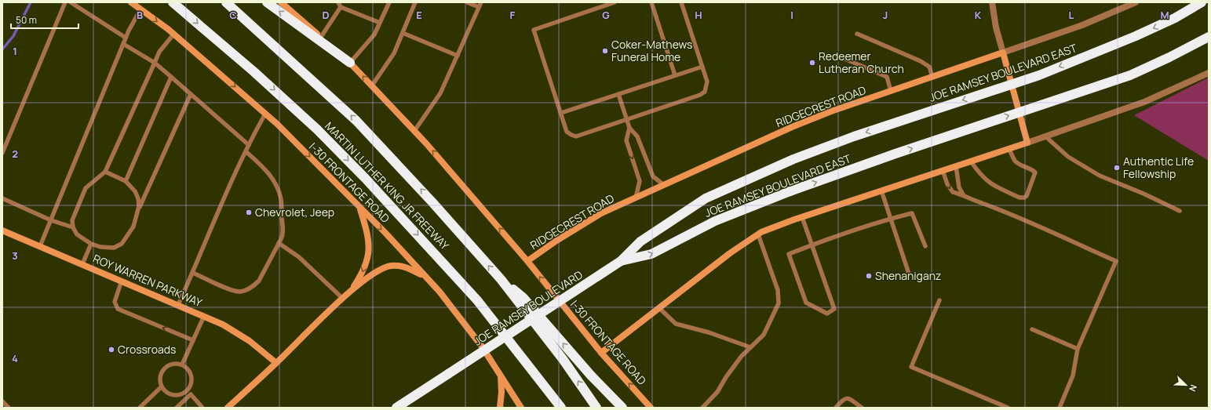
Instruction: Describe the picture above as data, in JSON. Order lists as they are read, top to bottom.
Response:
{
  "streets": {
    "highway": ["JOE RAMSEY BOULEVARD EAST", "MARTIN LUTHER KING JR FREEWAY", "JOE RAMSEY BOULEVARD"],
    "street": ["RIDGECREST ROAD", "I-30 FRONTAGE ROAD", "ROY WARREN PARKWAY"]
  },
  "crossings": [
    ["JOE RAMSEY BOULEVARD EAST", "JOE RAMSEY BOULEVARD"],
    ["RIDGECREST ROAD", "I-30 FRONTAGE ROAD"]
  ],
  "places": [
    "Coker-Mathews Funeral Home",
    "Redeemer Lutheran Church",
    "Authentic Life Fellowship",
    "Chevrolet, Jeep",
    "Shenaniganz",
    "Crossroads"
  ],
  "scale_bar": "50 m",
  "north": "bottom right",
  "grid": {
    "columns": [
      "B",
      "C",
      "D",
      "E",
      "F",
      "G",
      "H",
      "I",
      "J",
      "K",
      "L",
      "M"
    ],
    "rows": [
      "1",
      "2",
      "3",
      "4"
    ]
  }
}
